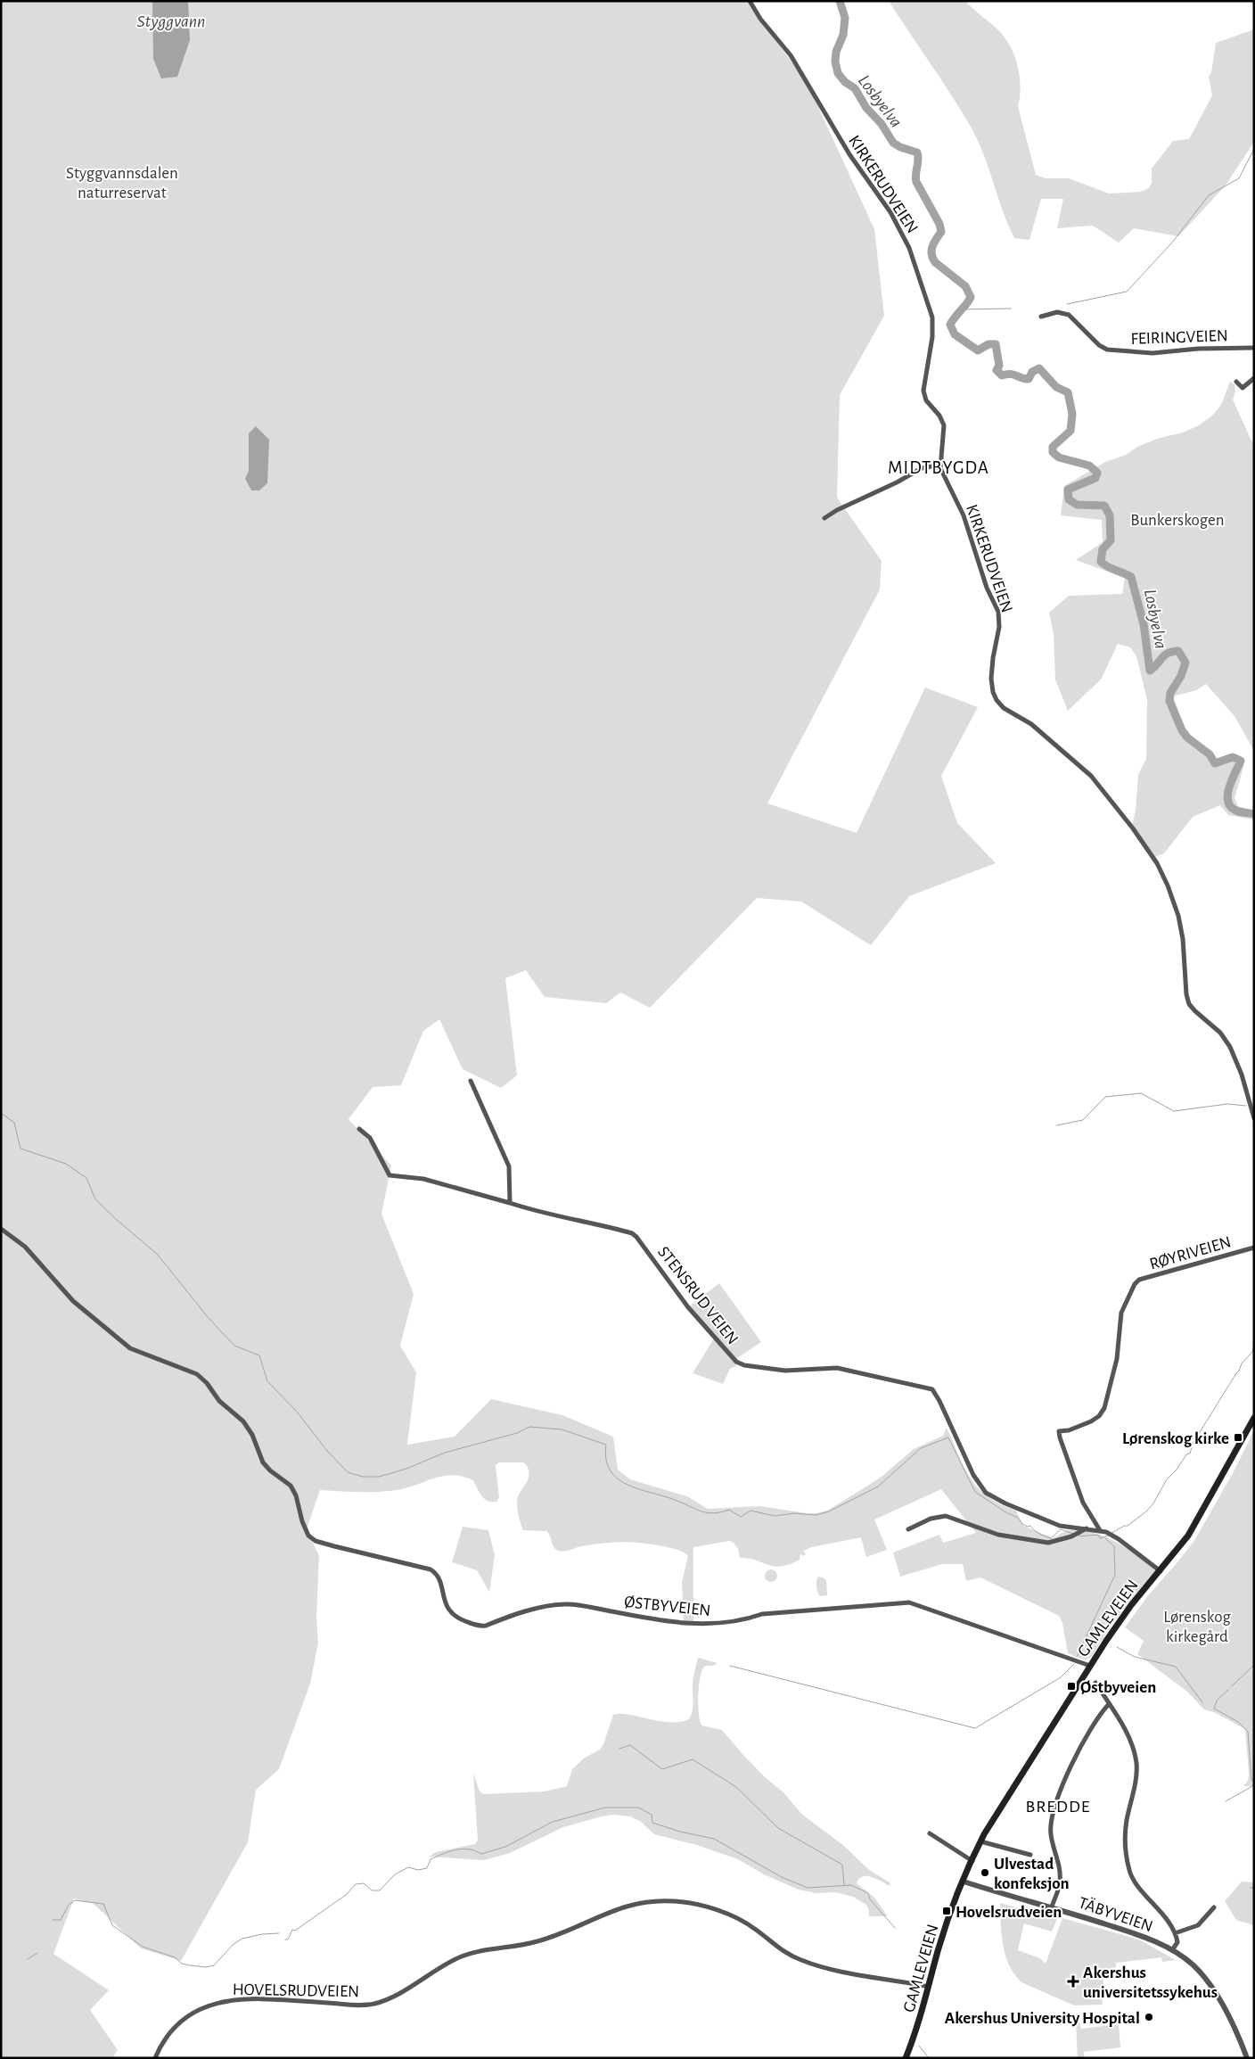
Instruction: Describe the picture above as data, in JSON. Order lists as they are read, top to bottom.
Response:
{
  "streets": {
    "main road": ["GAMLEVEIEN"],
    "street": [
      "KIRKERUDVEIEN",
      "FEIRINGVEIEN",
      "RØYRIVEIEN",
      "STENSRUD VEIEN",
      "ØSTBYVEIEN",
      "TÄBYVEIEN",
      "HOVELSRUDVEIEN"
    ]
  },
  "crossings": [
    ["RØYRIVEIEN", "STENSRUD VEIEN"],
    ["STENSRUD VEIEN", "GAMLEVEIEN"],
    ["ØSTBYVEIEN", "GAMLEVEIEN"],
    ["GAMLEVEIEN", "TÄBYVEIEN"],
    ["GAMLEVEIEN", "HOVELSRUDVEIEN"]
  ],
  "districts": ["MIDTBYGDA", "BREDDE"],
  "water": ["Styggvann", "Losbyelva"],
  "parks": ["Styggvannsdalen naturreservat", "Bunkerskogen", "Lørenskog kirkegård"],
  "places": {
    "transit": ["Lørenskog kirke", "Østbyveien", "Hovelsrudveien"],
    "other": ["Ulvestad konfeksjon", "Akershus University Hospital"],
    "health": ["Akershus universitetssykehus"]
  }
}
